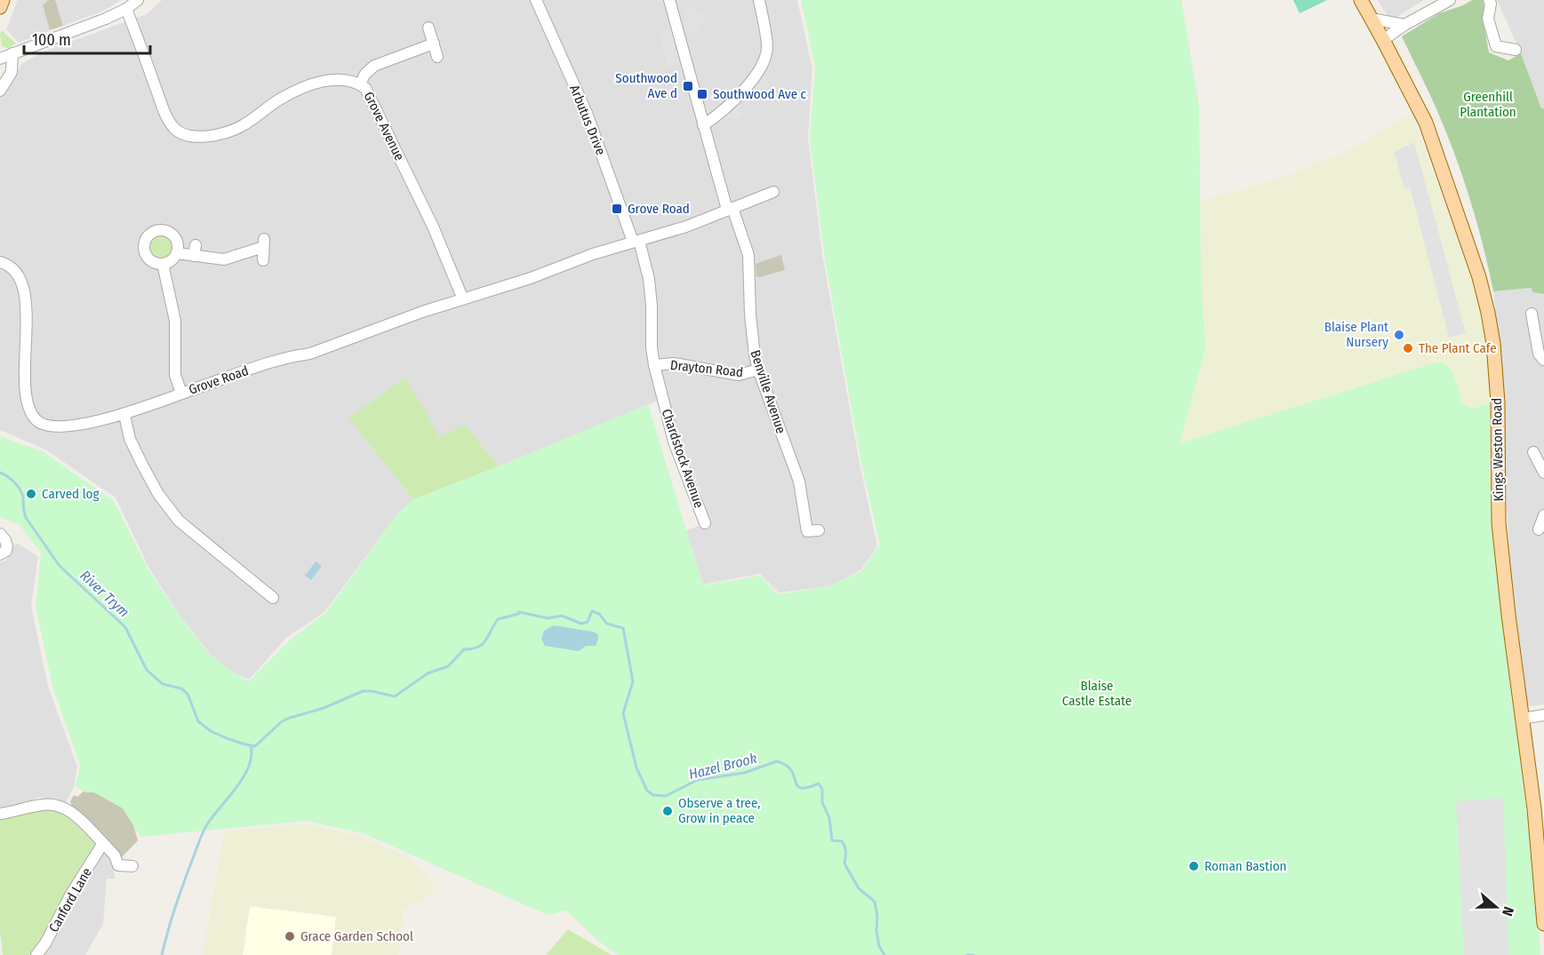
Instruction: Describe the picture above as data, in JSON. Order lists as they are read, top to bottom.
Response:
{
  "streets": {
    "main road": ["Kings Weston Road"],
    "street": [
      "Arbutus Drive",
      "Grove Avenue",
      "Drayton Road",
      "Grove Road",
      "Benville Avenue",
      "Chardstock Avenue",
      "Canford Lane"
    ]
  },
  "crossings": [
    ["Arbutus Drive", "Grove Road"],
    ["Arbutus Drive", "Chardstock Avenue"],
    ["Grove Avenue", "Grove Road"],
    ["Drayton Road", "Benville Avenue"],
    ["Drayton Road", "Chardstock Avenue"],
    ["Grove Road", "Benville Avenue"],
    ["Grove Road", "Chardstock Avenue"]
  ],
  "water": ["River Trym", "Hazel Brook"],
  "parks": ["Greenhill Plantation", "Blaise Castle Estate"],
  "places": {
    "transit": ["Southwood Ave d", "Southwood Ave c", "Grove Road"],
    "other": [
      "Blaise Plant Nursery",
      "The Plant Cafe",
      "Carved log",
      "Observe a tree, Grow in peace",
      "Roman Bastion",
      "Grace Garden School"
    ]
  },
  "scale_bar": "100 m",
  "north": "right"
}
